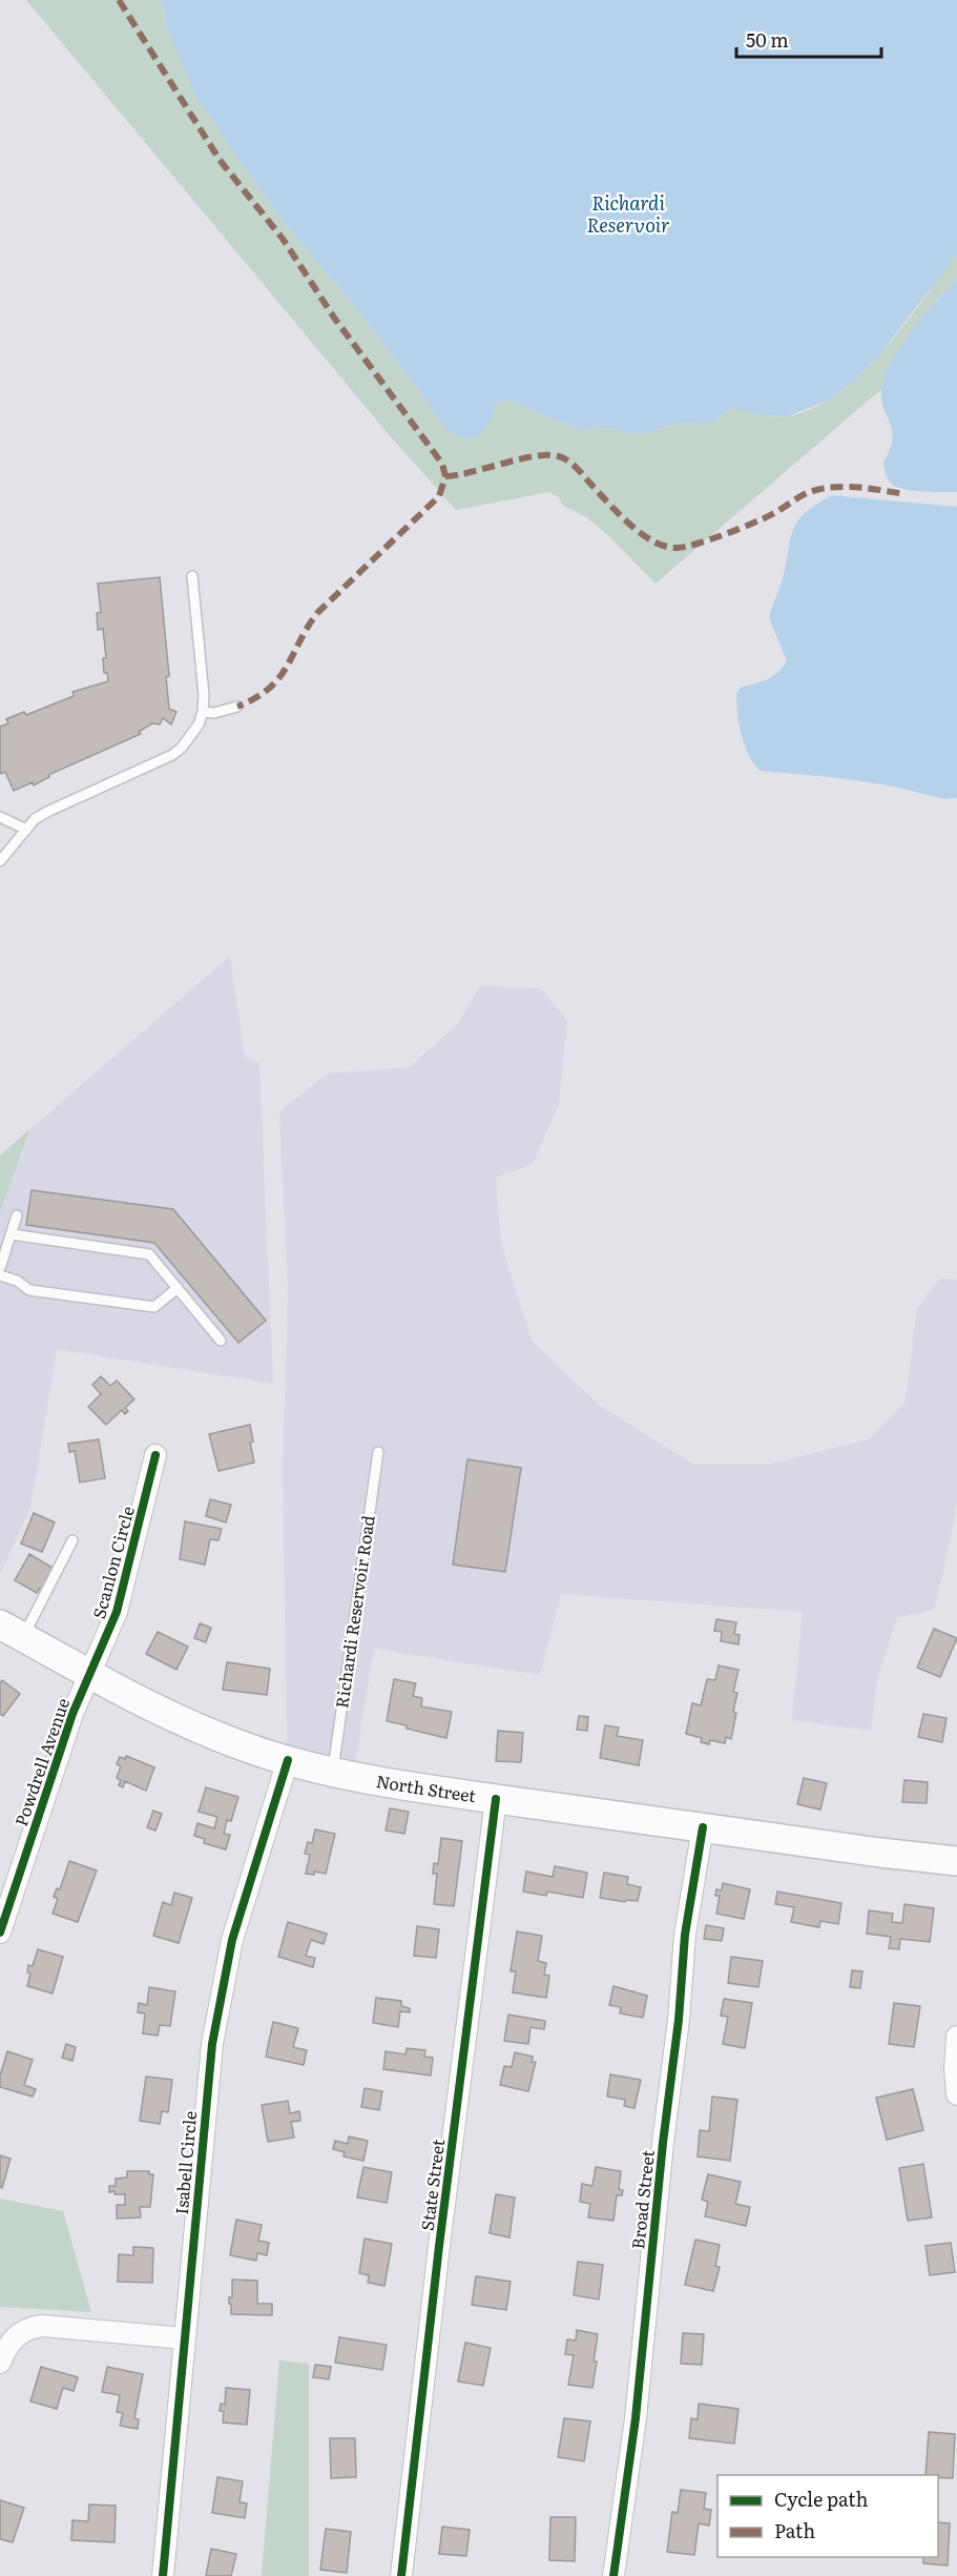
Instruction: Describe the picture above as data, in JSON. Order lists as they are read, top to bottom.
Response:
{
  "streets": {
    "main road": ["North Street"],
    "street": [
      "Scanlon Circle",
      "Powdrell Avenue",
      "Isabell Circle",
      "State Street",
      "Broad Street"
    ],
    "lane": ["Richardi Reservoir Road"]
  },
  "crossings": [
    ["Scanlon Circle", "Powdrell Avenue"],
    ["Scanlon Circle", "North Street"],
    ["Richardi Reservoir Road", "North Street"],
    ["Powdrell Avenue", "North Street"],
    ["North Street", "Isabell Circle"],
    ["North Street", "State Street"],
    ["North Street", "Broad Street"]
  ],
  "water": ["Richardi Reservoir"],
  "legend": ["Cycle path", "Path"],
  "scale_bar": "50 m"
}
